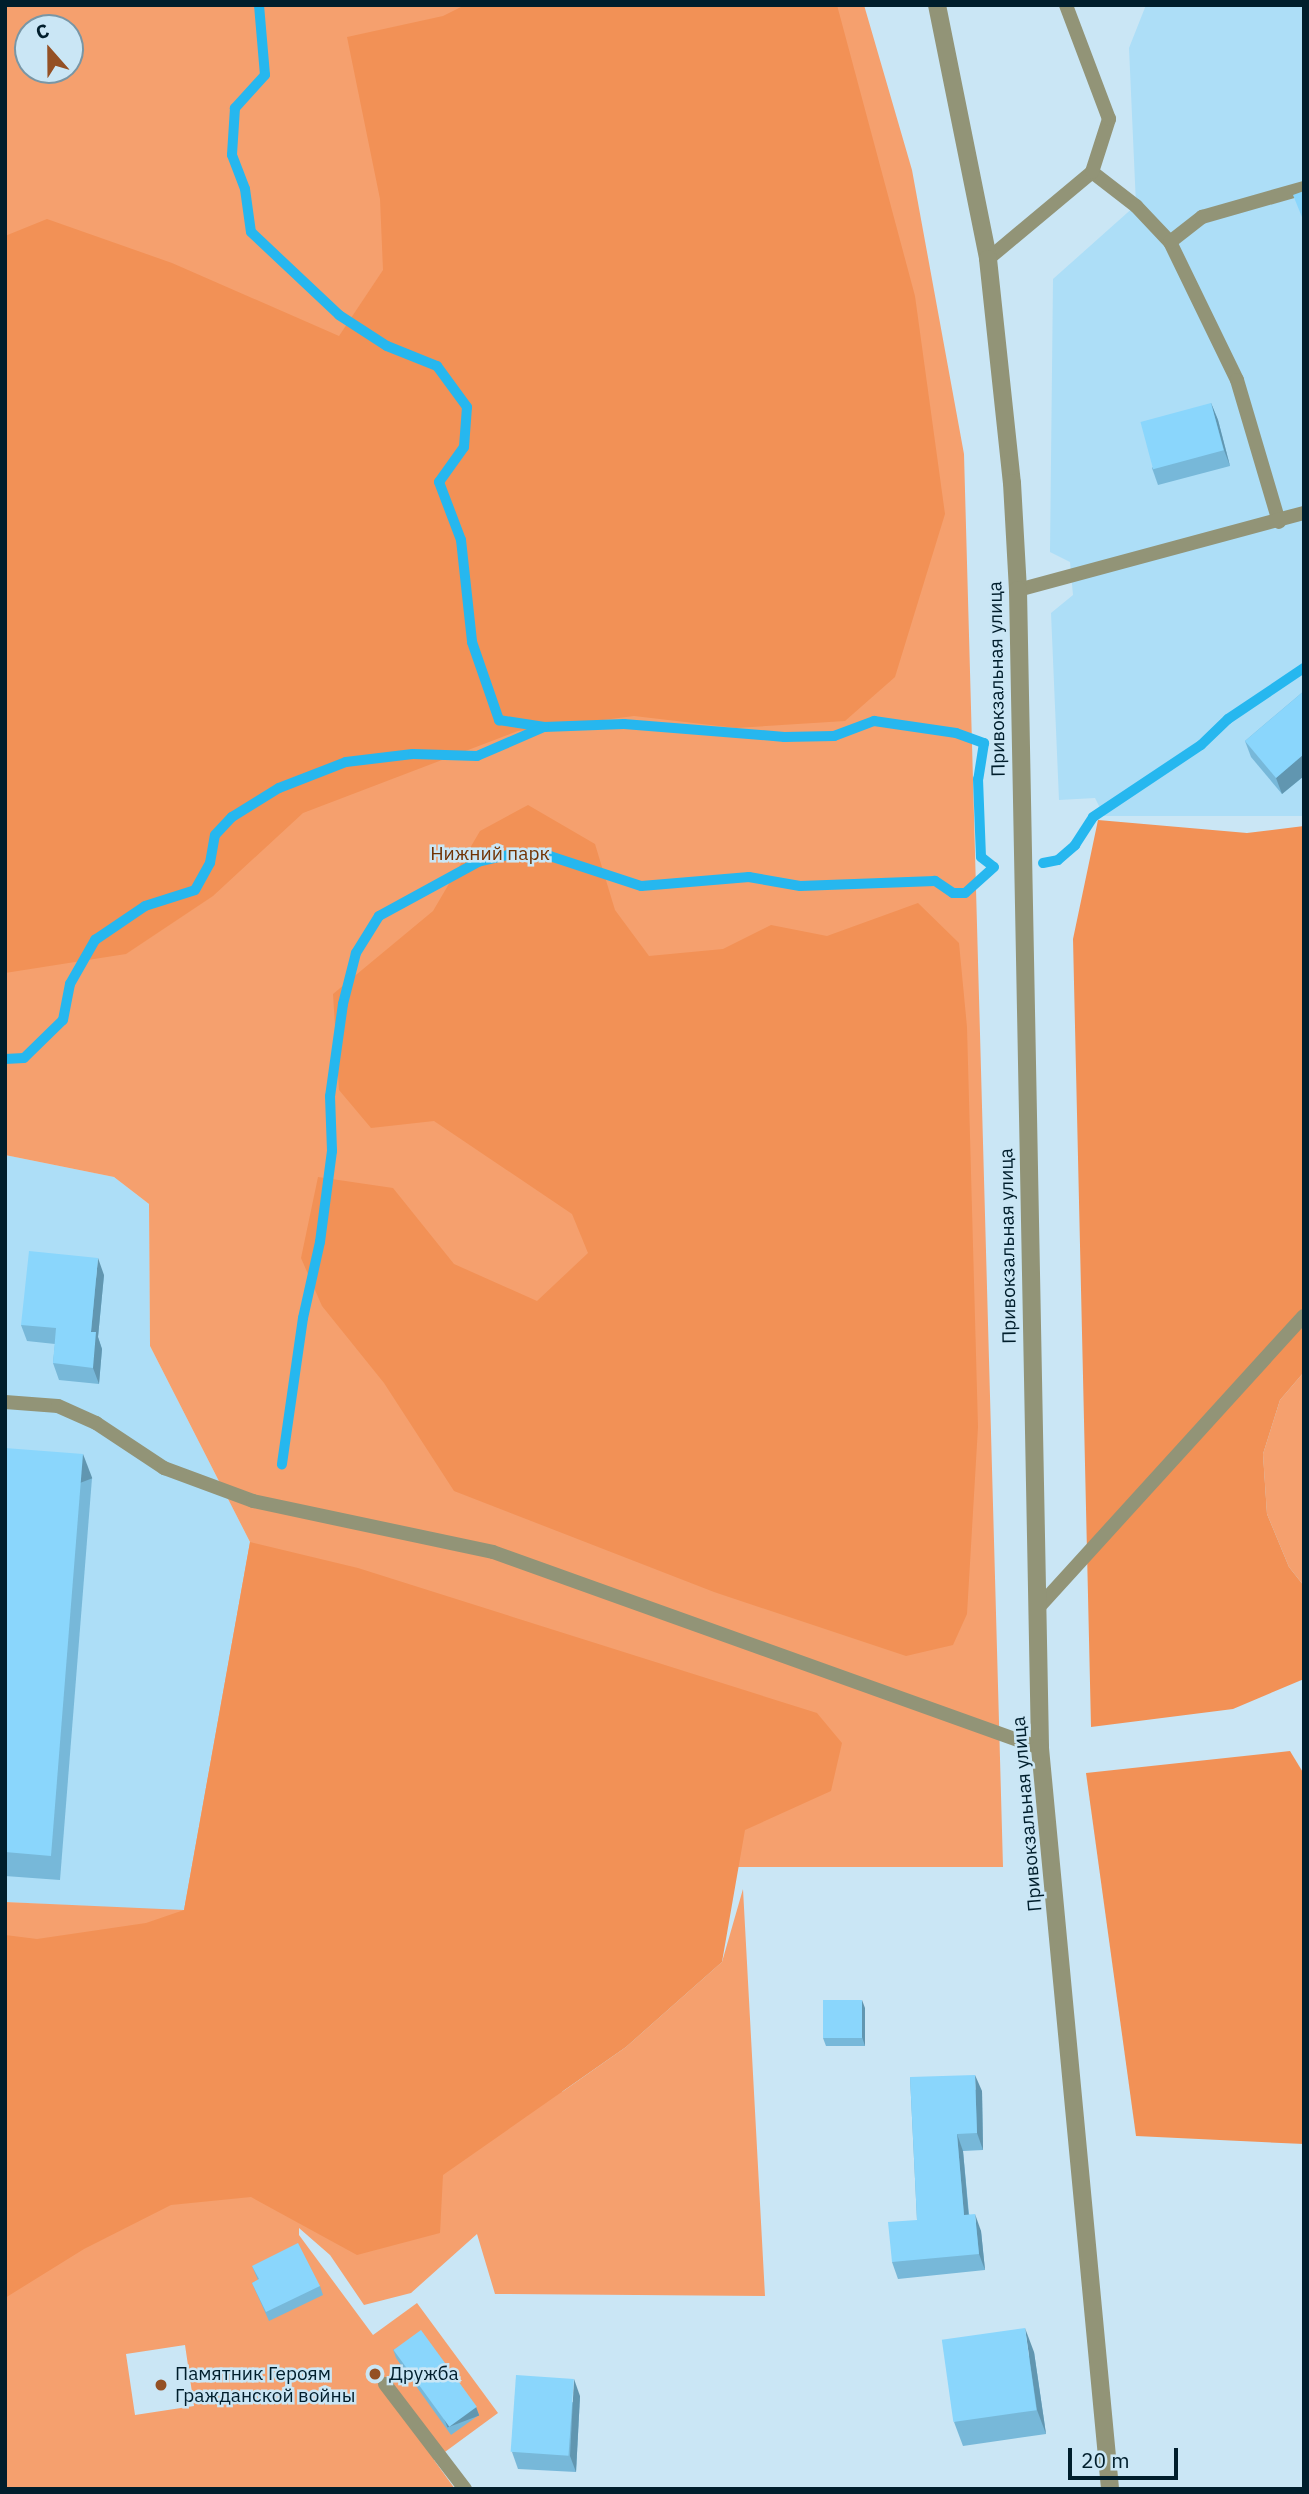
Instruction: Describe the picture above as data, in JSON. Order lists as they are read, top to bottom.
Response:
{
  "streets": {
    "street": ["Привокзальная улица"]
  },
  "parks": ["Нижний парк"],
  "places": ["Дружба", "Памятник Героям Гражданской войны"],
  "scale_bar": "20 m",
  "north": "top"
}
